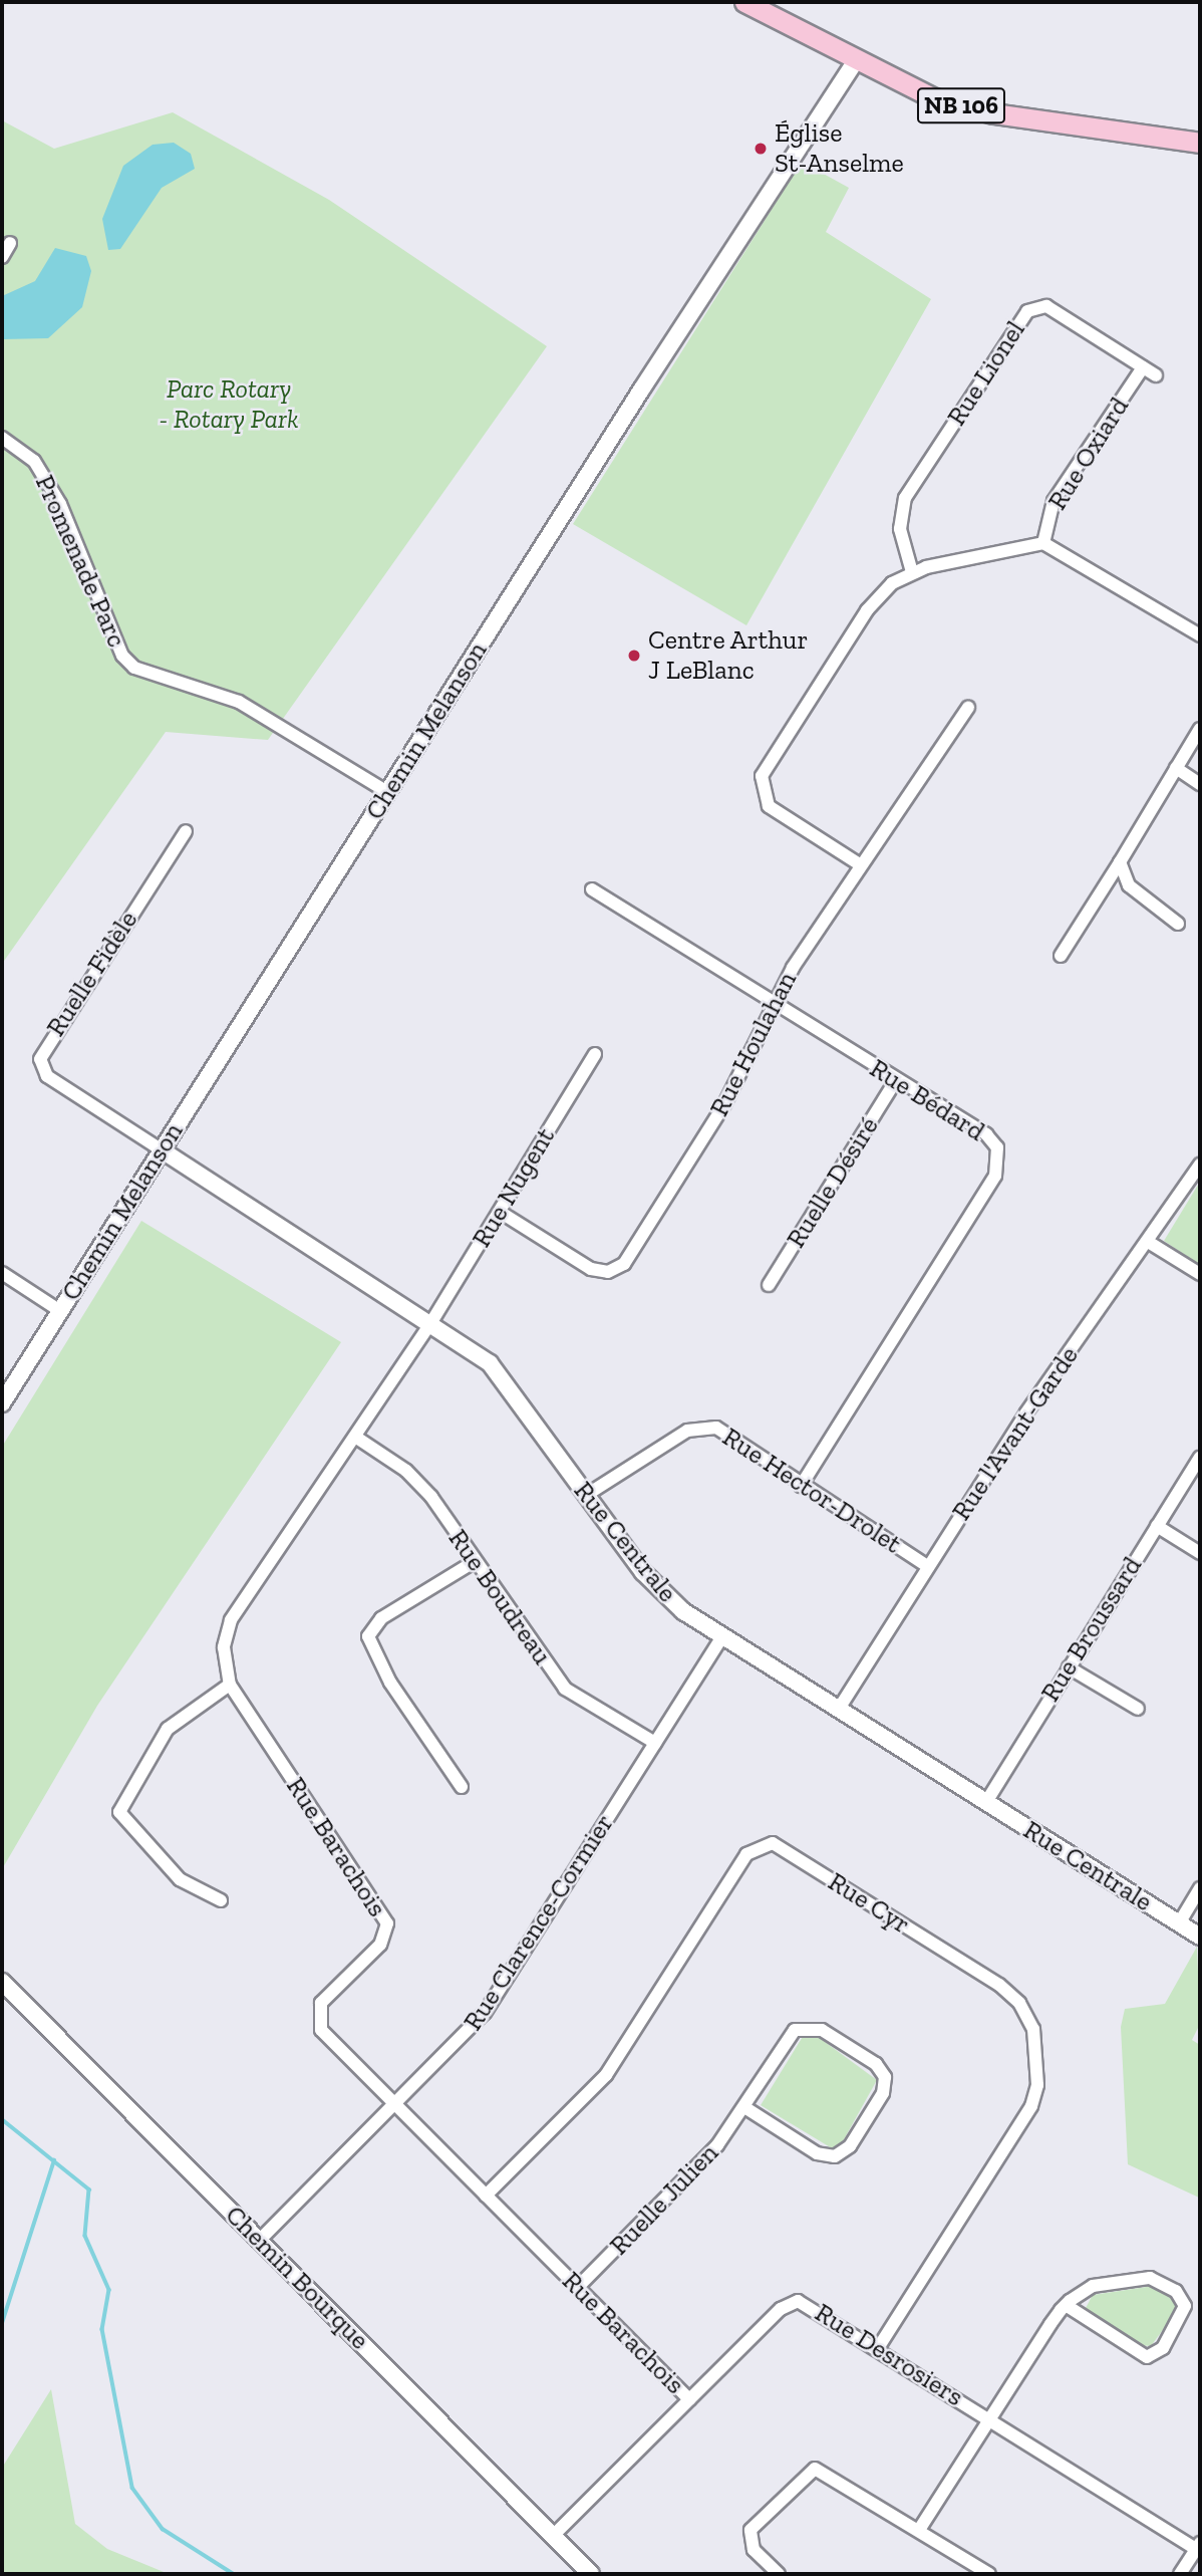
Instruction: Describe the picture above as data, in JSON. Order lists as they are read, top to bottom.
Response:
{
  "streets": {
    "main road": ["NB 106"],
    "street": [
      "Rue Lionel",
      "Rue Oxiard",
      "Promenade Parc",
      "Chemin Melanson",
      "Ruelle Fidèle",
      "Rue Houlahan",
      "Rue Bédard",
      "Ruelle Désiré",
      "Rue Nugent",
      "Rue l'Avant-Garde",
      "Rue Hector-Drolet",
      "Rue Centrale",
      "Rue Boudreau",
      "Rue Broussard",
      "Rue Barachois",
      "Rue Cyr",
      "Rue Clarence-Cormier",
      "Ruelle Julien",
      "Chemin Bourque",
      "Rue Desrosiers"
    ]
  },
  "crossings": [
    ["NB 106", "Chemin Melanson"],
    ["Rue Lionel", "Rue Oxiard"],
    ["Promenade Parc", "Chemin Melanson"],
    ["Chemin Melanson", "Ruelle Fidèle"],
    ["Chemin Melanson", "Rue Centrale"],
    ["Ruelle Fidèle", "Rue Centrale"],
    ["Rue Houlahan", "Rue Bédard"],
    ["Rue Houlahan", "Rue Nugent"],
    ["Rue Bédard", "Ruelle Désiré"],
    ["Rue Bédard", "Rue Hector-Drolet"],
    ["Rue Nugent", "Rue Centrale"],
    ["Rue Nugent", "Rue Barachois"],
    ["Rue l'Avant-Garde", "Rue Hector-Drolet"],
    ["Rue l'Avant-Garde", "Rue Centrale"],
    ["Rue Hector-Drolet", "Rue Centrale"],
    ["Rue Centrale", "Rue Broussard"],
    ["Rue Centrale", "Rue Barachois"],
    ["Rue Centrale", "Rue Clarence-Cormier"],
    ["Rue Boudreau", "Rue Barachois"],
    ["Rue Boudreau", "Rue Clarence-Cormier"],
    ["Rue Barachois", "Rue Cyr"],
    ["Rue Barachois", "Rue Clarence-Cormier"],
    ["Rue Barachois", "Ruelle Julien"],
    ["Rue Barachois", "Rue Desrosiers"],
    ["Rue Cyr", "Rue Desrosiers"],
    ["Rue Clarence-Cormier", "Chemin Bourque"],
    ["Chemin Bourque", "Rue Desrosiers"]
  ],
  "parks": ["Parc Rotary - Rotary Park"],
  "places": ["Église St-Anselme", "Centre Arthur J LeBlanc"]
}
